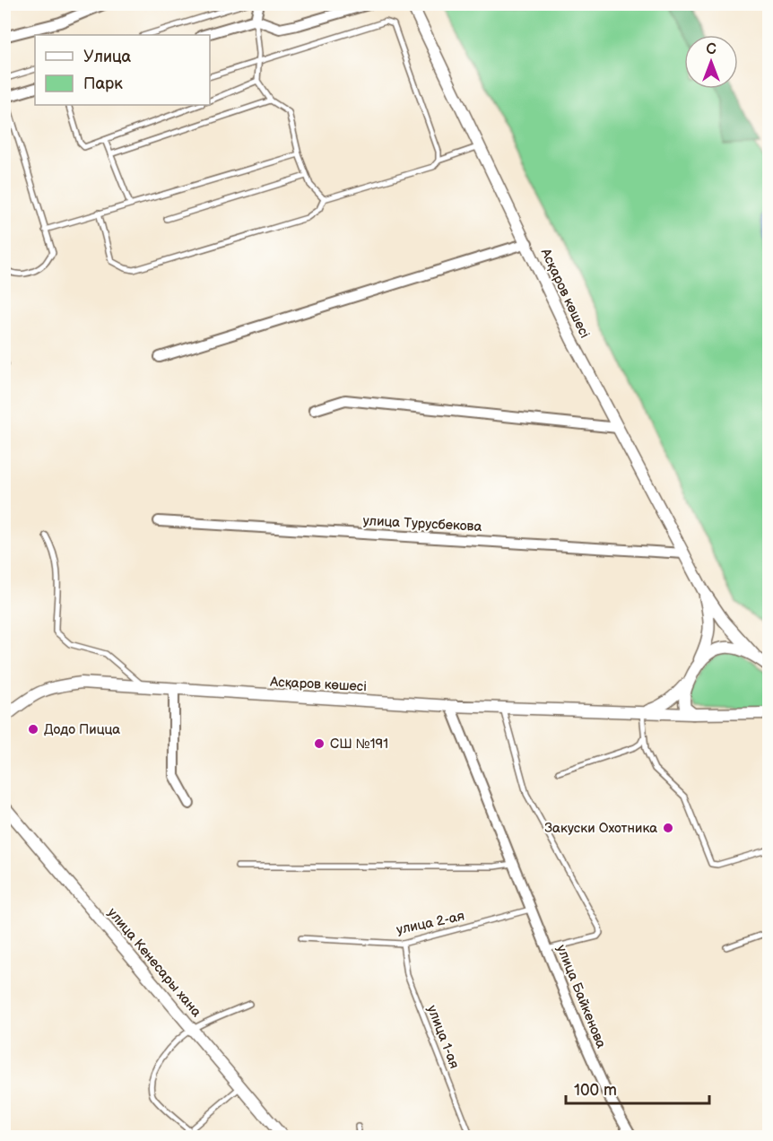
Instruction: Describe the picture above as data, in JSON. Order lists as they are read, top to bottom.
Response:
{
  "streets": {
    "street": [
      "Асқаров көшесі",
      "улица Турусбекова",
      "улица Кенесары хана",
      "улица Байкенова"
    ],
    "lane": ["улица 2-ая", "улица 1-ая"]
  },
  "crossings": [
    ["Асқаров көшесі", "улица Турусбекова"],
    ["Асқаров көшесі", "улица Байкенова"],
    ["улица 2-ая", "улица Байкенова"],
    ["улица 2-ая", "улица 1-ая"]
  ],
  "places": ["Додо Пицца", "СШ №191", "Закуски Охотника"],
  "legend": ["Улица", "Парк"],
  "scale_bar": "100 m",
  "north": "top"
}
